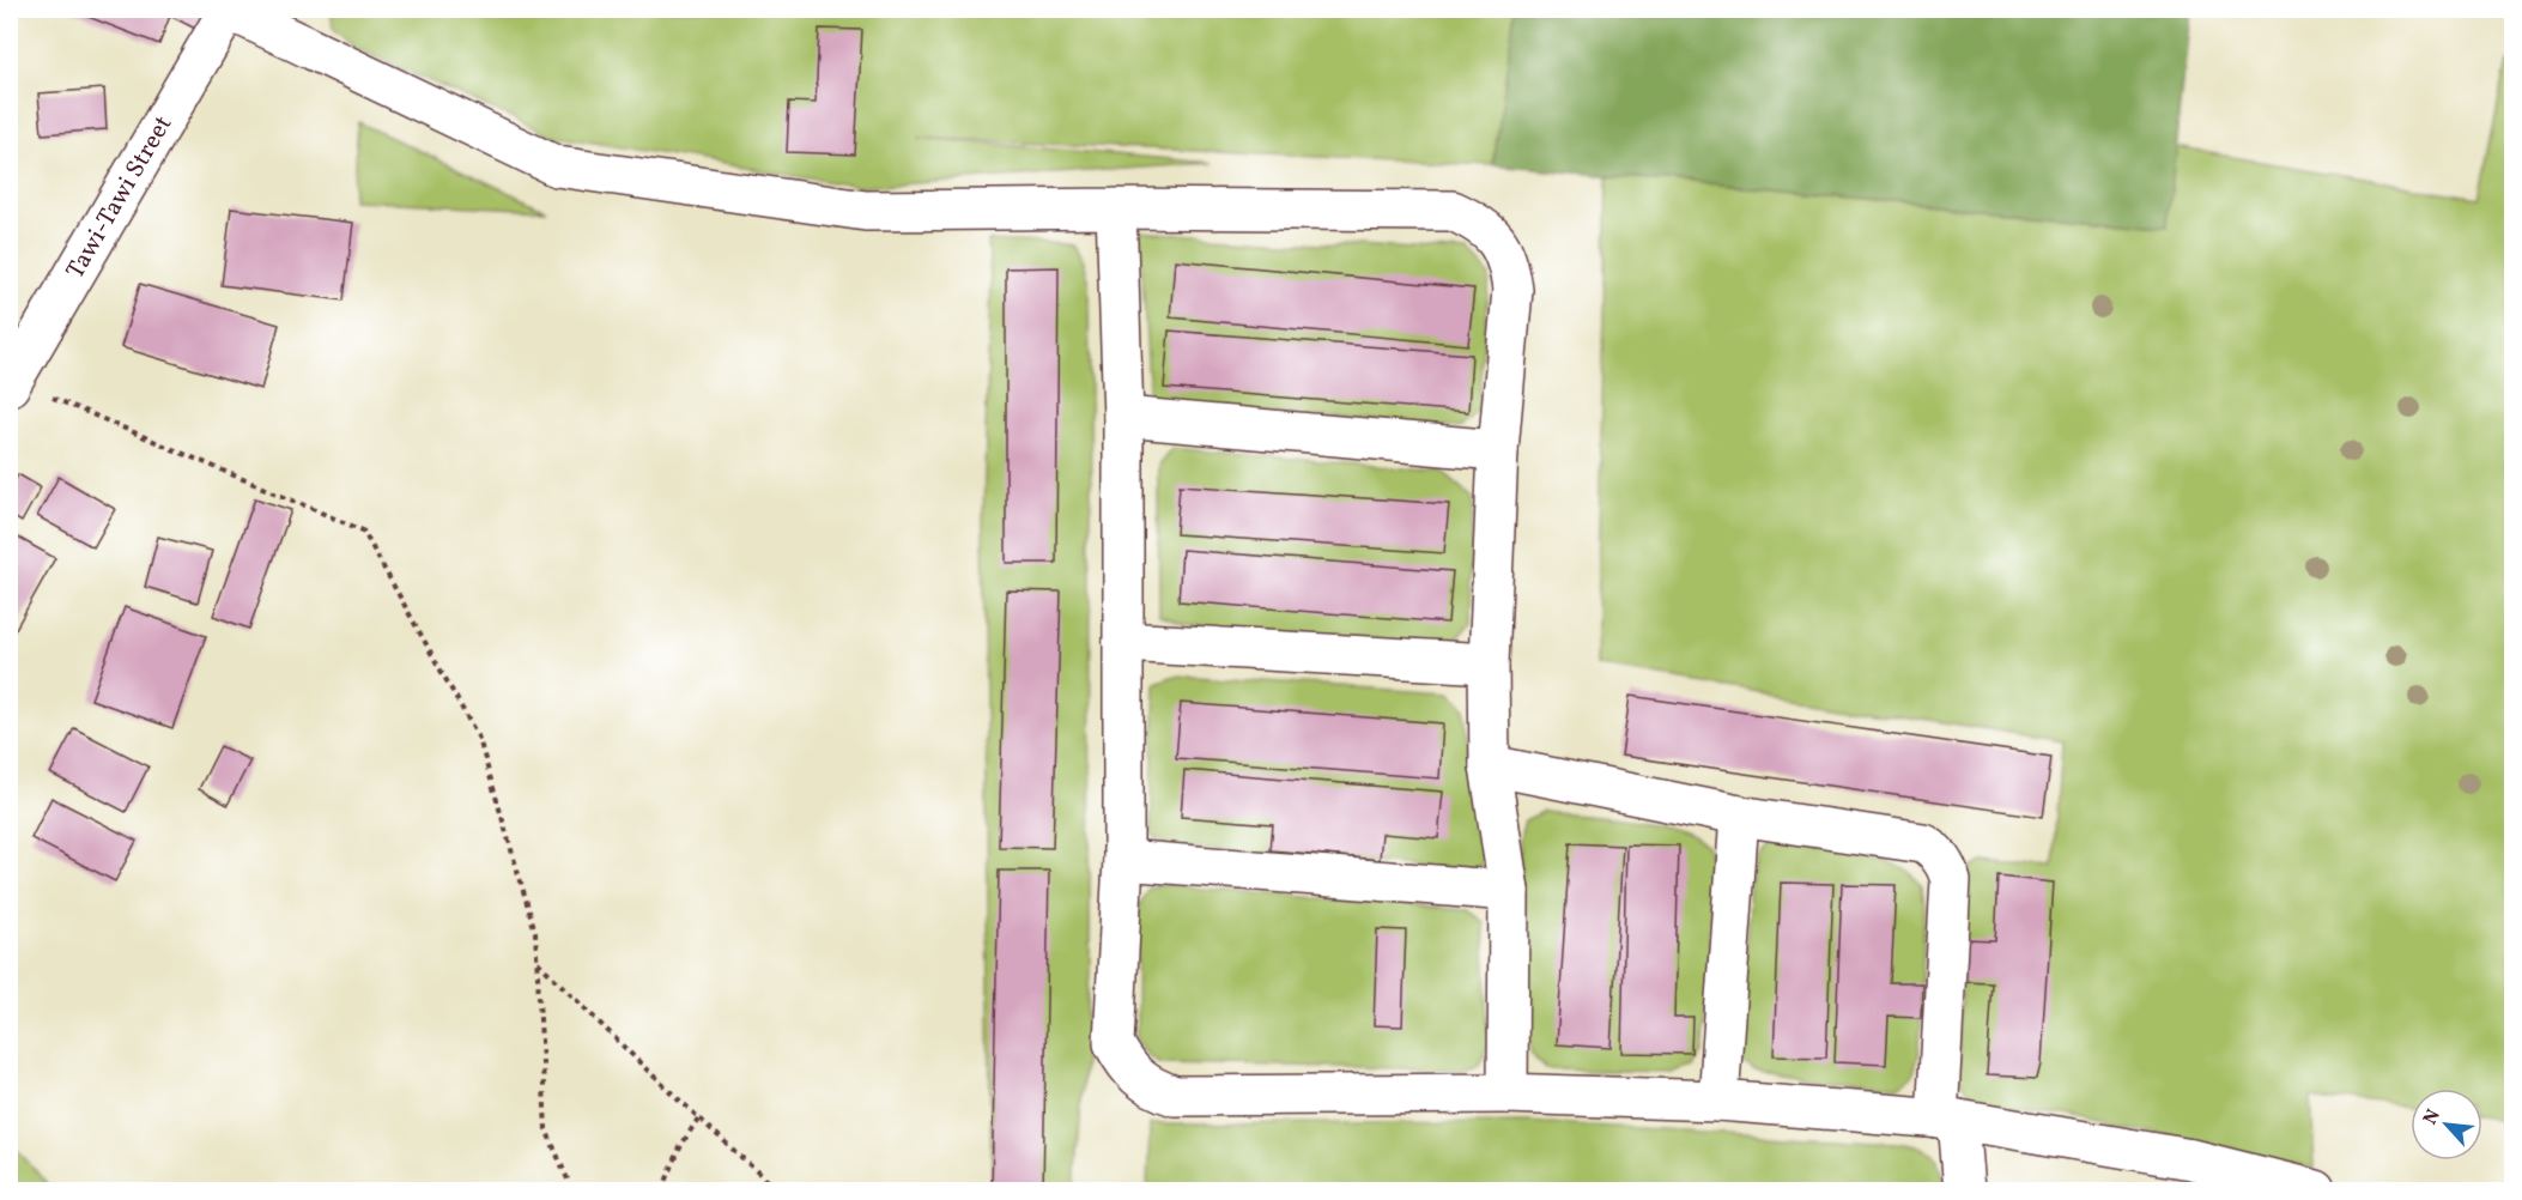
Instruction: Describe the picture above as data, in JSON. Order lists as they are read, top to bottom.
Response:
{
  "streets": {
    "street": ["Tawi-Tawi Street"]
  },
  "north": "top left"
}
